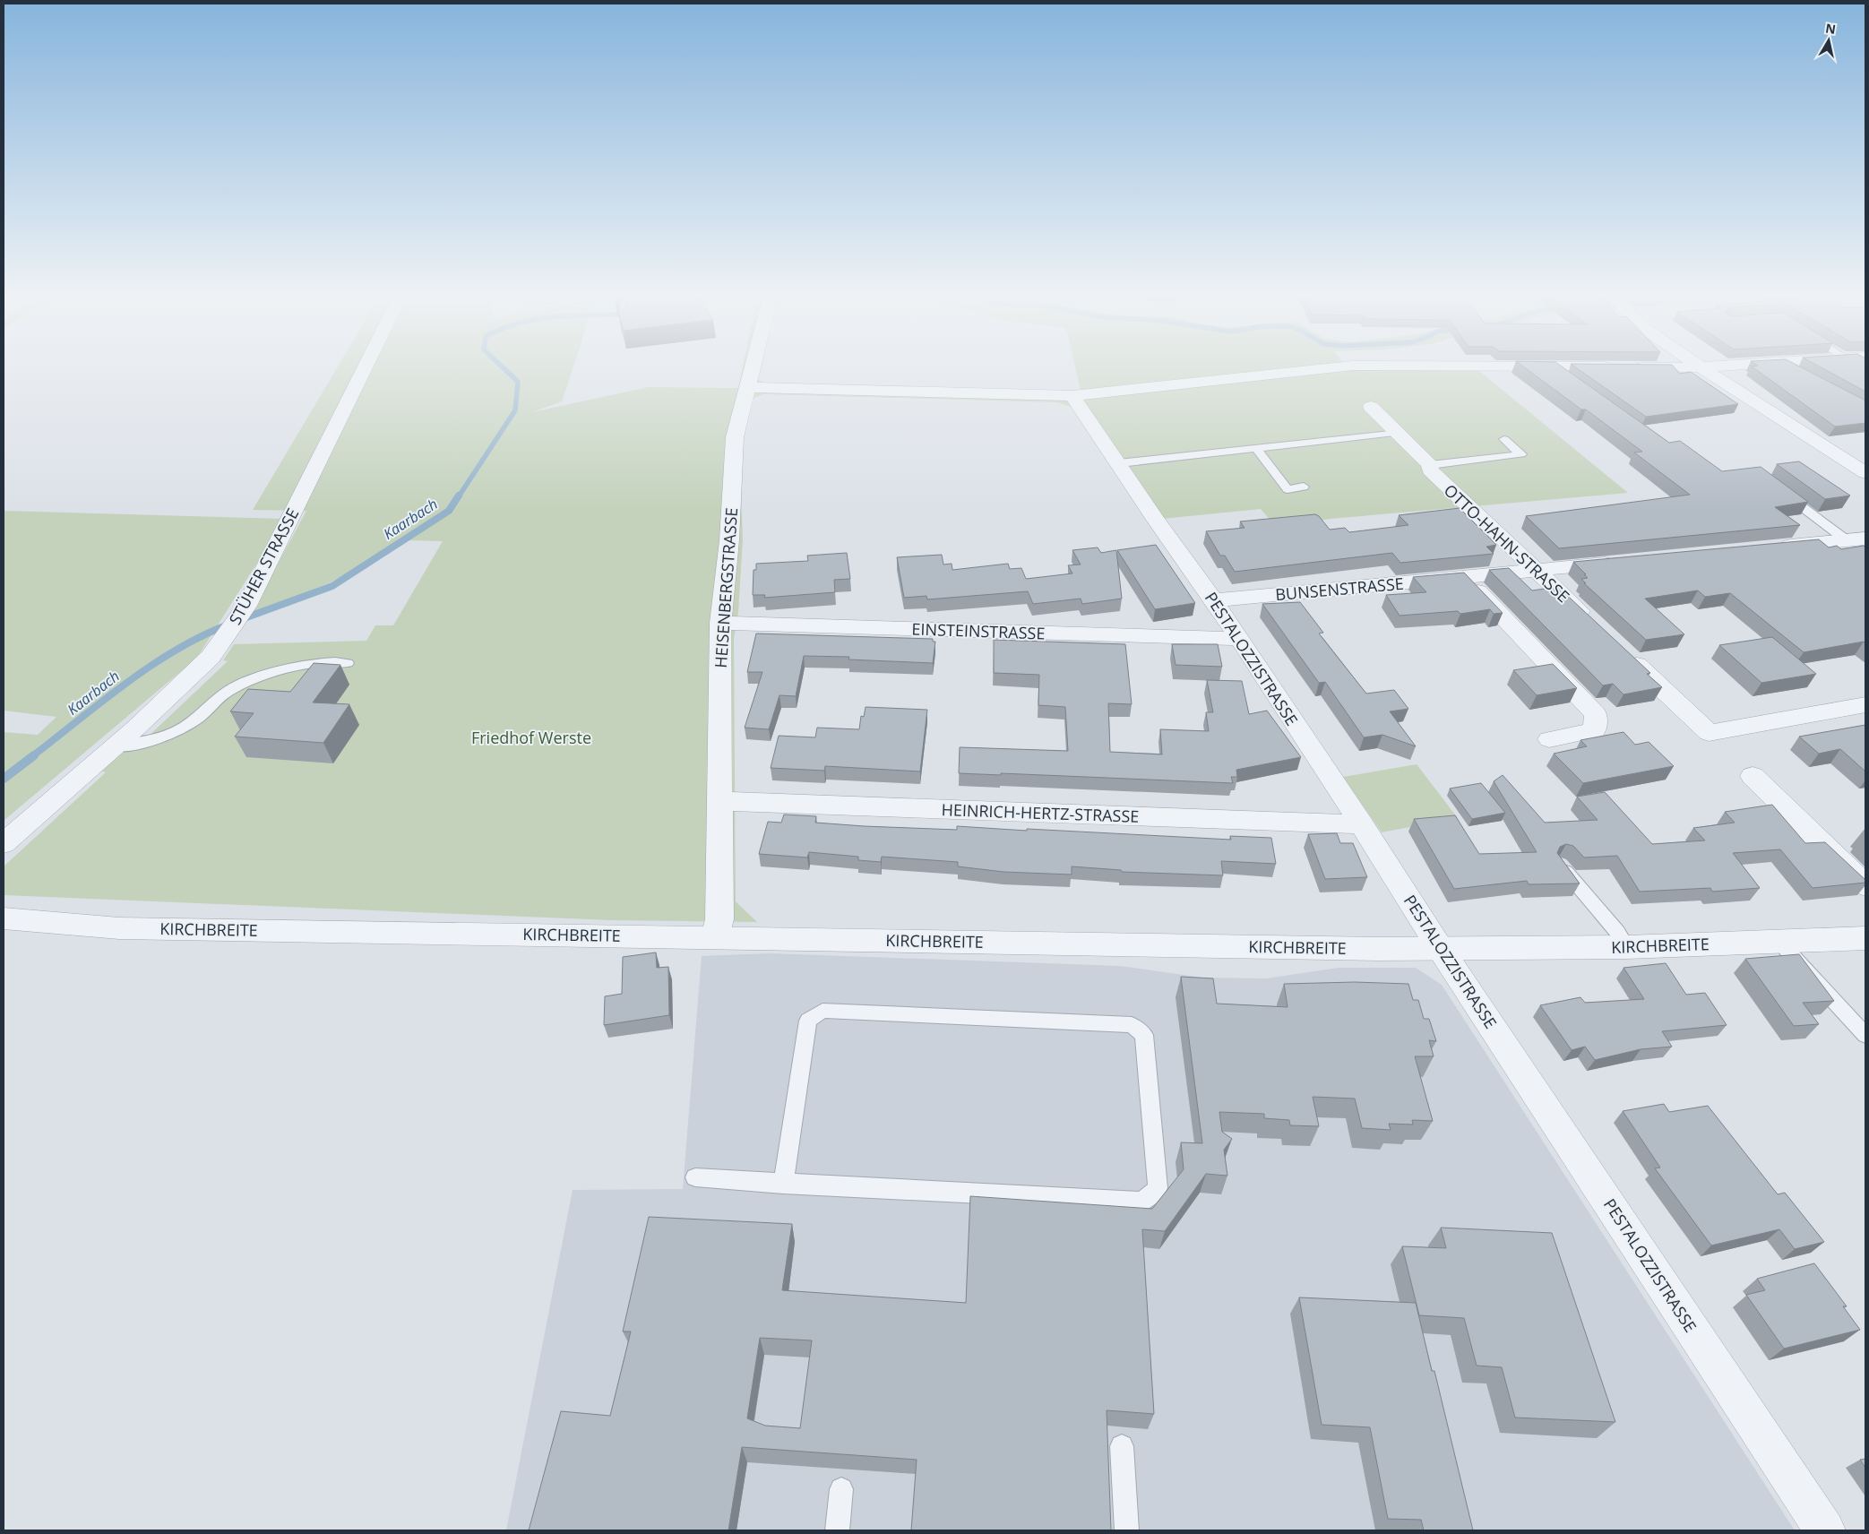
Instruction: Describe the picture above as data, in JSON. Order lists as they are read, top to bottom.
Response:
{
  "streets": {
    "street": [
      "OTTO-HAHN-STRASSE",
      "STÜHER STRASSE",
      "HEISENBERGSTRASSE",
      "BUNSENSTRASSE",
      "EINSTEINSTRASSE",
      "PESTALOZZISTRASSE",
      "HEINRICH-HERTZ-STRASSE",
      "KIRCHBREITE"
    ]
  },
  "crossings": [
    ["OTTO-HAHN-STRASSE", "BUNSENSTRASSE"],
    ["HEISENBERGSTRASSE", "EINSTEINSTRASSE"],
    ["HEISENBERGSTRASSE", "HEINRICH-HERTZ-STRASSE"],
    ["HEISENBERGSTRASSE", "KIRCHBREITE"],
    ["BUNSENSTRASSE", "PESTALOZZISTRASSE"],
    ["EINSTEINSTRASSE", "PESTALOZZISTRASSE"],
    ["PESTALOZZISTRASSE", "HEINRICH-HERTZ-STRASSE"],
    ["PESTALOZZISTRASSE", "KIRCHBREITE"]
  ],
  "water": ["Kaarbach"],
  "parks": ["Friedhof Werste"],
  "north": "top"
}
